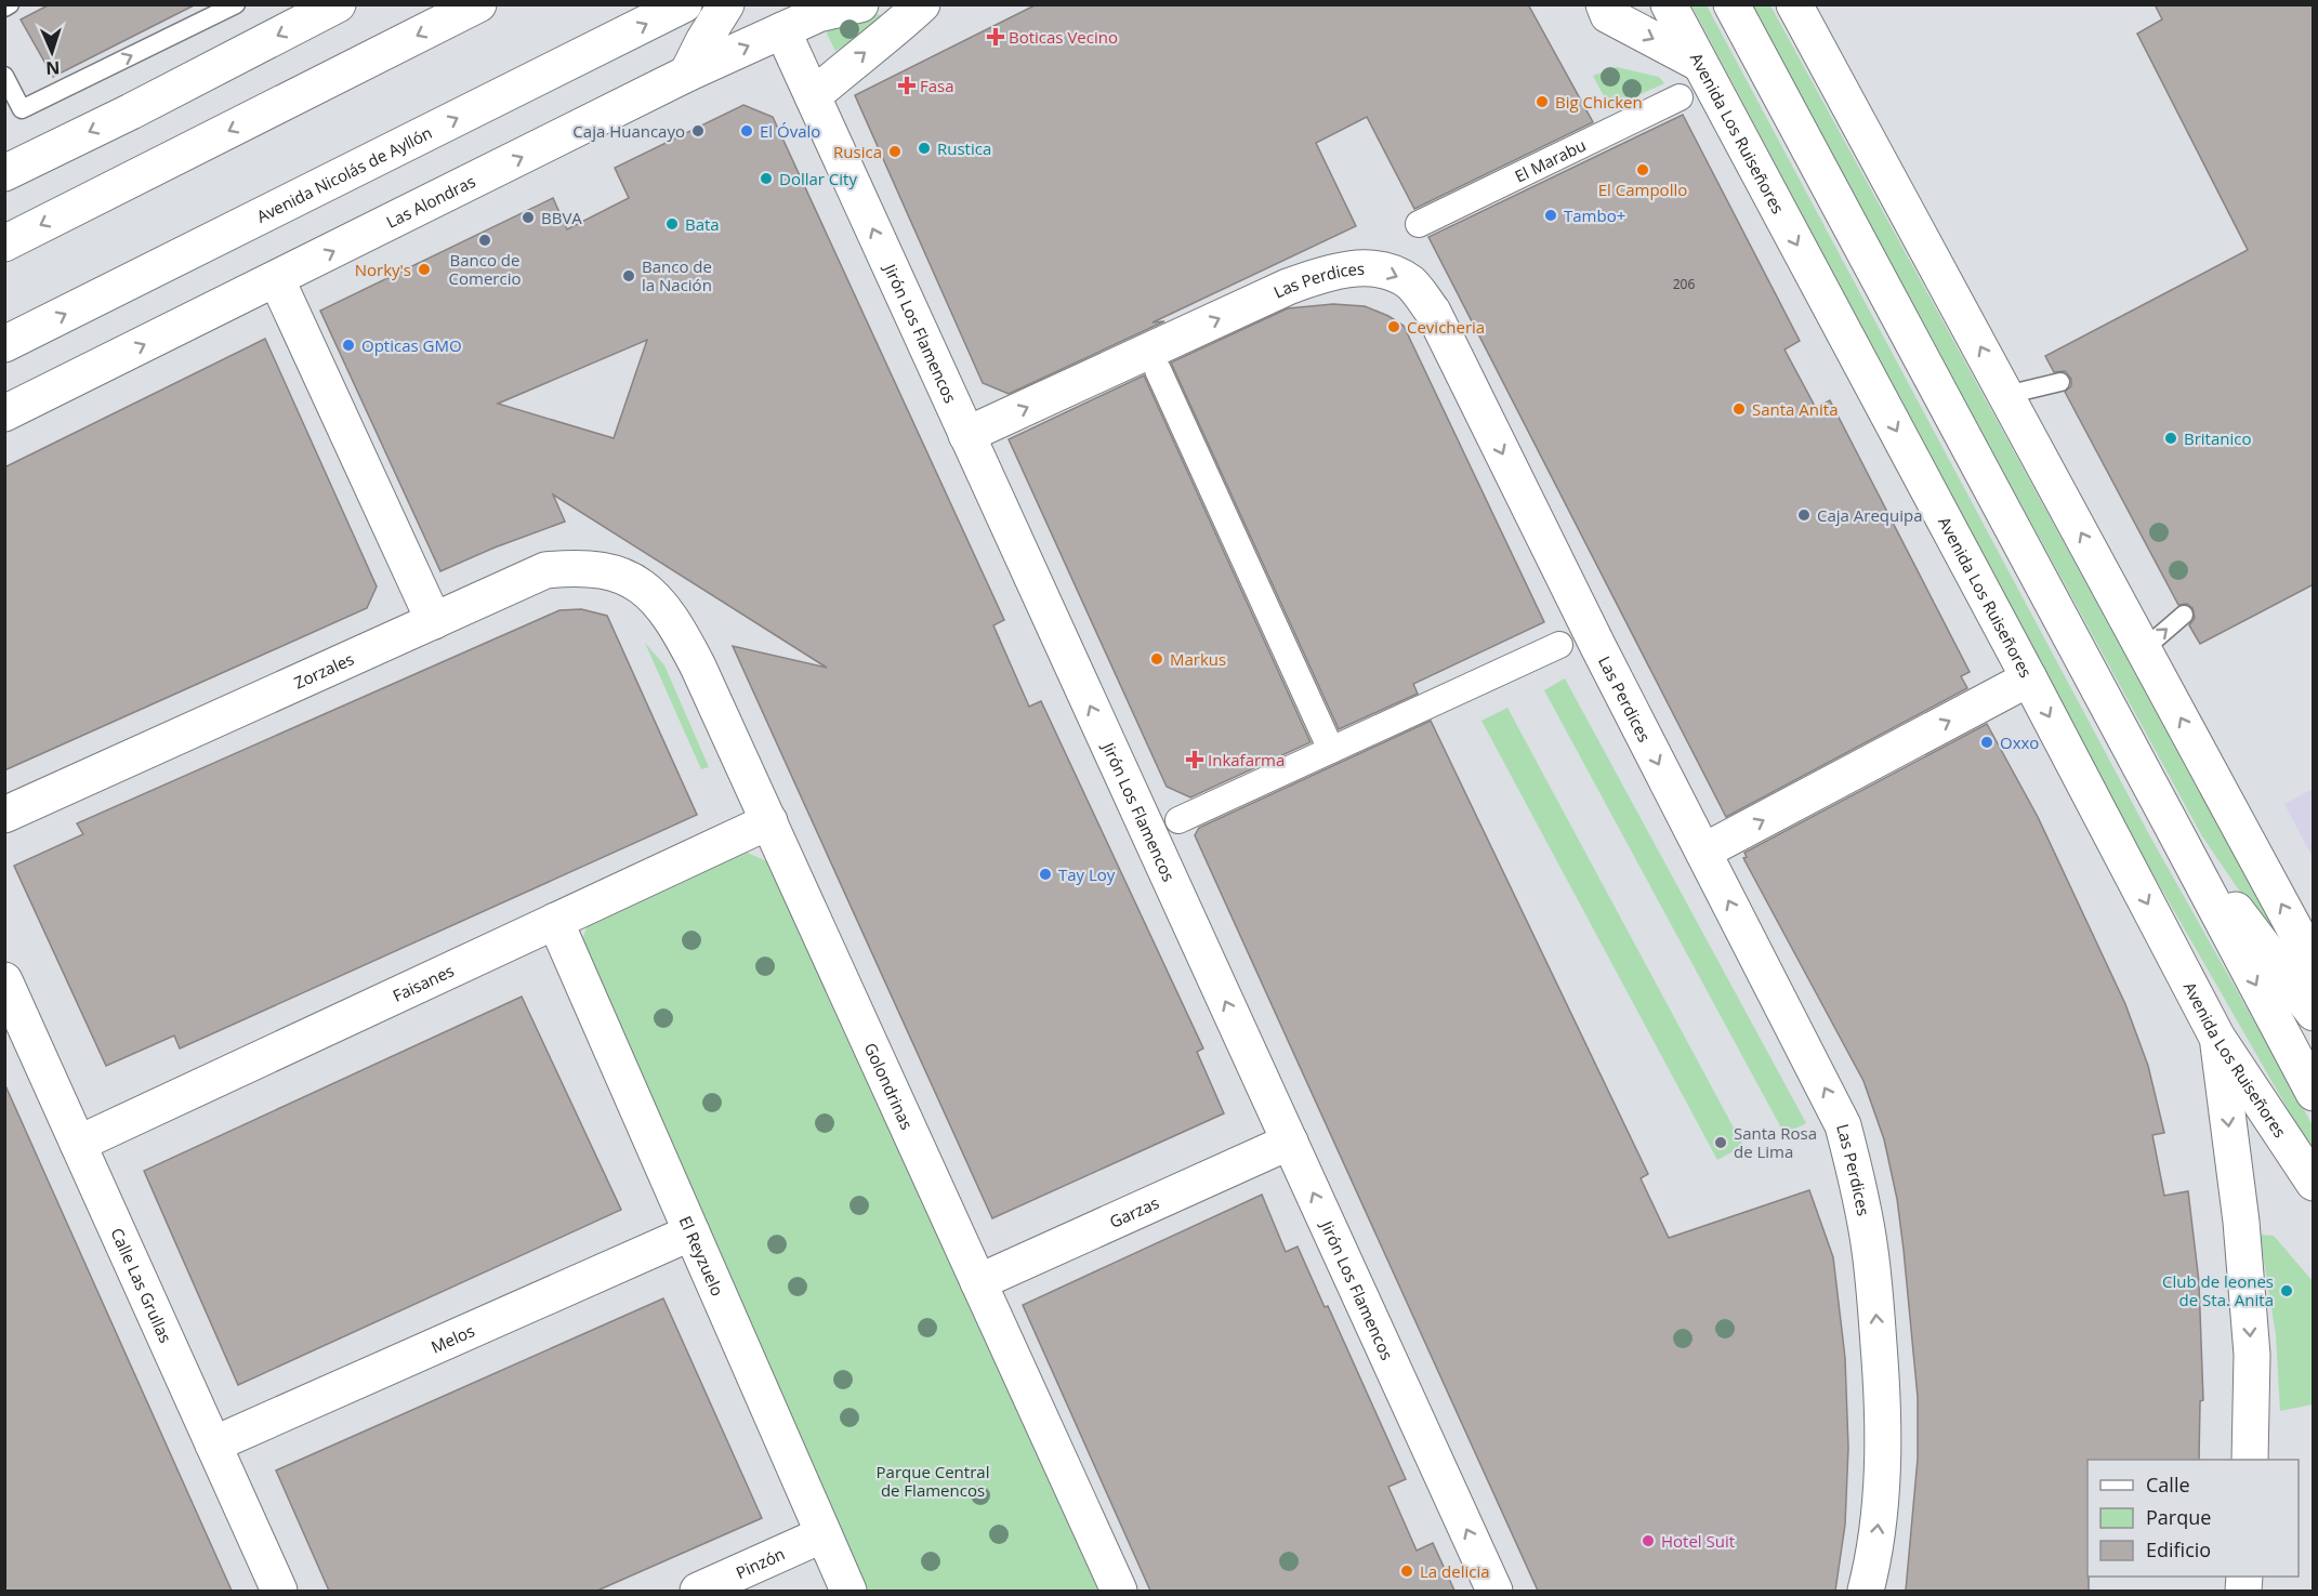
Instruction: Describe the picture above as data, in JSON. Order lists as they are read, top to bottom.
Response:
{
  "streets": {
    "street": [
      "Avenida Los Ruiseñores",
      "El Marabu",
      "Avenida Nicolás de Ayllón",
      "Las Alondras",
      "Las Perdices",
      "Jirón Los Flamencos",
      "Zorzales",
      "Faisanes",
      "Golondrinas",
      "Garzas",
      "El Reyzuelo",
      "Calle Las Grullas",
      "Melos",
      "Pinzón"
    ]
  },
  "crossings": [
    ["Las Alondras", "Jirón Los Flamencos"],
    ["Las Perdices", "Jirón Los Flamencos"],
    ["Jirón Los Flamencos", "Garzas"],
    ["Zorzales", "Golondrinas"],
    ["Faisanes", "Golondrinas"],
    ["Faisanes", "El Reyzuelo"],
    ["Faisanes", "Calle Las Grullas"],
    ["Golondrinas", "Garzas"],
    ["El Reyzuelo", "Melos"],
    ["El Reyzuelo", "Pinzón"],
    ["Calle Las Grullas", "Melos"]
  ],
  "one_way": ["Jirón Los Flamencos"],
  "parks": ["Parque Central de Flamencos"],
  "places": {
    "health": ["Boticas Vecino", "Fasa", "Inkafarma"],
    "other": [
      "Big Chicken",
      "Caja Huancayo",
      "El Óvalo",
      "Rustica",
      "Rusica",
      "El Campollo",
      "Dollar City",
      "Tambo+",
      "BBVA",
      "Bata",
      "Banco de Comercio",
      "Norky's",
      "Banco de la Nación",
      "Cevicheria",
      "Opticas GMO",
      "Santa Anita",
      "Britanico",
      "Caja Arequipa",
      "Markus",
      "Oxxo",
      "Tay Loy",
      "Santa Rosa de Lima",
      "Club de leones de Sta. Anita",
      "Hotel Suit",
      "La delicia"
    ]
  },
  "house_numbers": ["206"],
  "legend": ["Calle", "Parque", "Edificio"],
  "north": "bottom"
}
